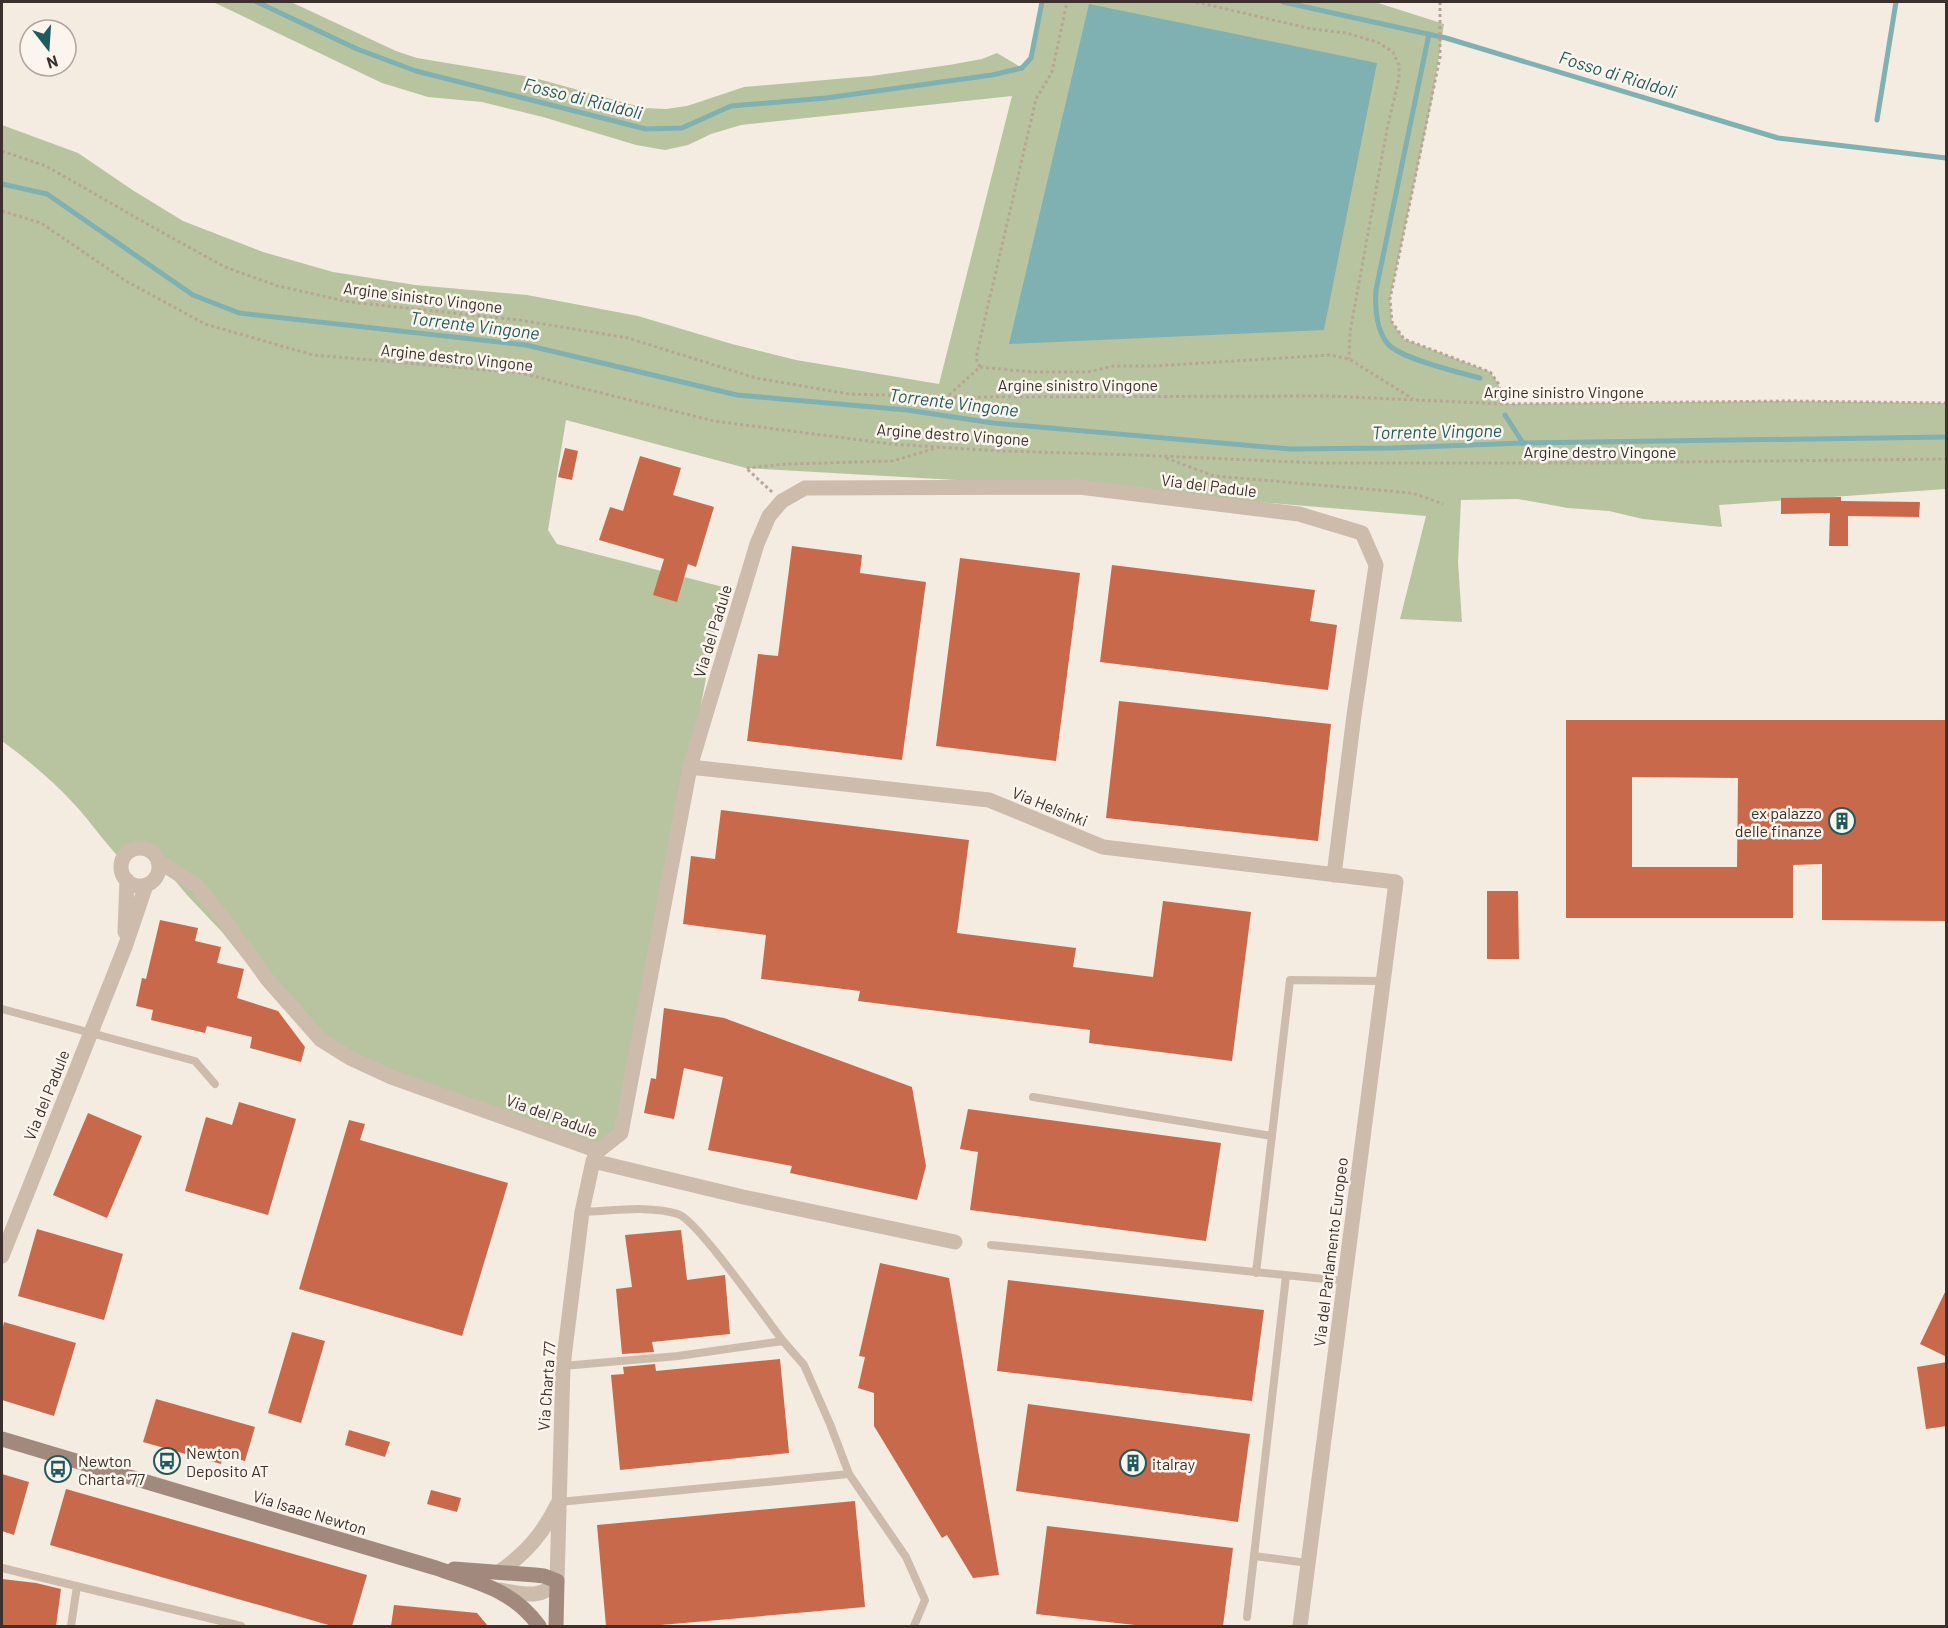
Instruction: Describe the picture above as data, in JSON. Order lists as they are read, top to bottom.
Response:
{
  "streets": {
    "street": [
      "Via del Padule",
      "Via Helsinki",
      "Via del Parlamento Europeo",
      "Via Charta 77",
      "Via Isaac Newton"
    ],
    "path": ["Argine sinistro Vingone", "Argine destro Vingone"]
  },
  "crossings": [
    ["Via del Padule", "Via Helsinki"],
    ["Via del Padule", "Via Charta 77"],
    ["Via Helsinki", "Via del Parlamento Europeo"],
    ["Via Charta 77", "Via Isaac Newton"]
  ],
  "water": ["Fosso di Rialdoli", "Torrente Vingone"],
  "places": {
    "building": ["ex palazzo delle finanze", "italray"],
    "bus stop": ["Newton Deposito AT", "Newton Charta '77"]
  },
  "north": "bottom"
}
